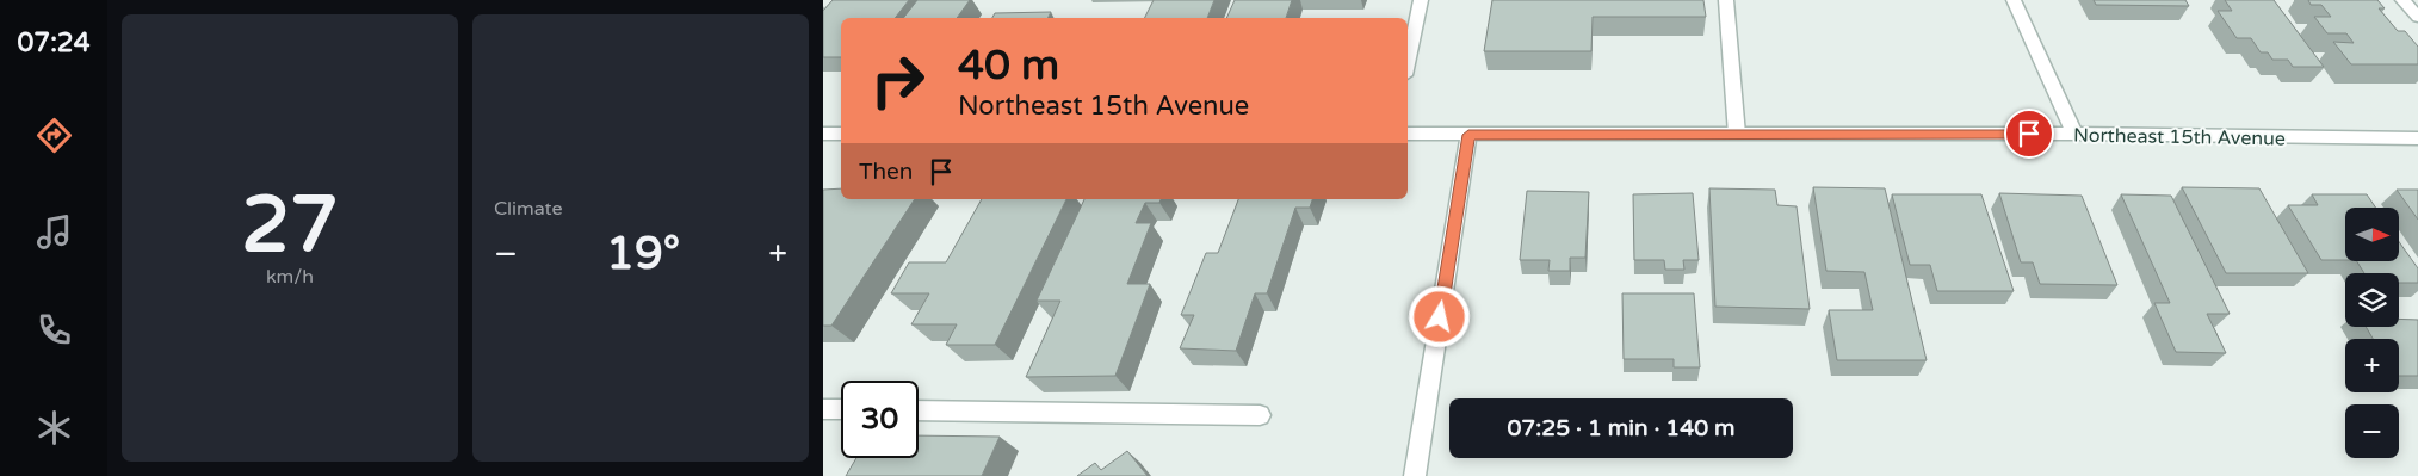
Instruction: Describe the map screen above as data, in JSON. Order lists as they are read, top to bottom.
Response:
{
  "streets": {
    "street": ["Northeast 15th Avenue"]
  },
  "north": "right",
  "page": {
    "tabs": "07:24",
    "tile": [
      ["27", "km/h"],
      "Climate"
    ],
    "turn": ["40 m", "Northeast 15th Avenue"],
    "then": "Then",
    "map_buttons": ["+", "−"],
    "heat": ["−", "19°", "+"],
    "limit": "30",
    "trip": "07:25 · 1 min · 140 m"
  }
}
